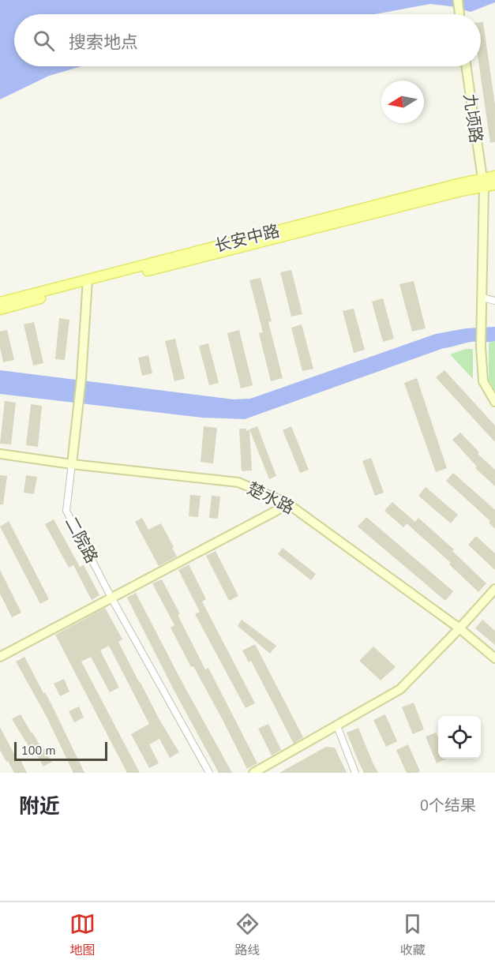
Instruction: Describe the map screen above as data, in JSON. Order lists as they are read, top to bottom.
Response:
{
  "streets": {
    "main road": ["长安中路"],
    "street": ["九顷路", "楚水路", "二院路"]
  },
  "crossings": [
    ["九顷路", "长安中路"],
    ["长安中路", "二院路"],
    ["楚水路", "二院路"]
  ],
  "scale_bar": "100 m",
  "north": "left",
  "page": {
    "search": "搜索地点",
    "scale": "100 m",
    "heading": ["附近", "0个结果"],
    "nav": ["地图", "路线", "收藏"]
  }
}
